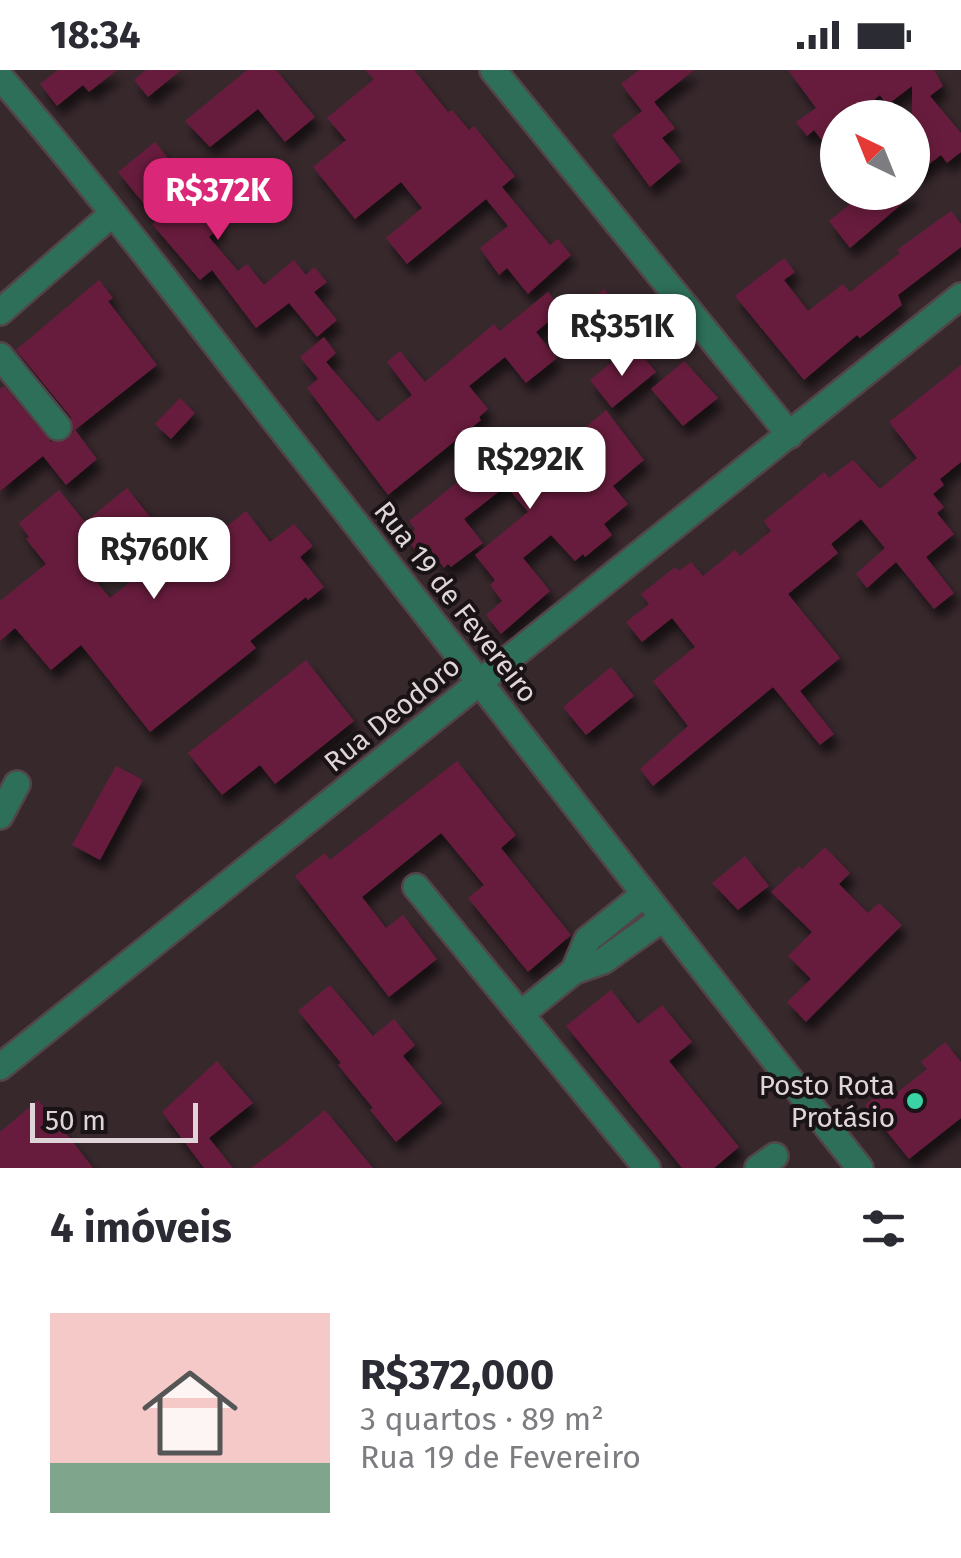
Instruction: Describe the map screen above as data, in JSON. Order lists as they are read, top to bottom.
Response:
{
  "streets": {
    "street": ["Rua 19 de Fevereiro", "Rua Deodoro"]
  },
  "crossings": [
    ["Rua 19 de Fevereiro", "Rua Deodoro"]
  ],
  "places": ["Posto Rota Protásio"],
  "scale_bar": "50 m",
  "north": "top left",
  "page": {
    "status": "18:34",
    "price": [
      "R$372K",
      "R$351K",
      "R$292K",
      "R$760K"
    ],
    "scale": "50 m",
    "heading": "4 imóveis",
    "list": [
      {
        "name": "R$372,000",
        "note": "3 quartos · 89 m² · Rua 19 de Fevereiro"
      }
    ]
  }
}
